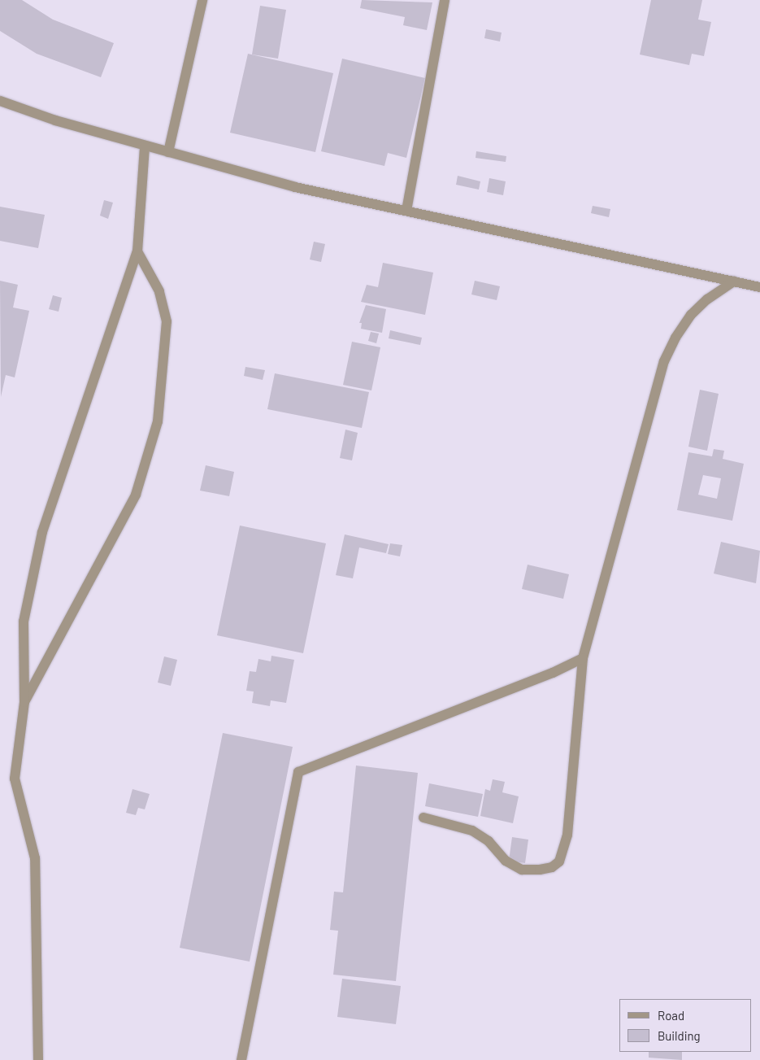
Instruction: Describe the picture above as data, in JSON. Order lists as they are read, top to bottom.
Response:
{
  "legend": ["Road", "Building"]
}
